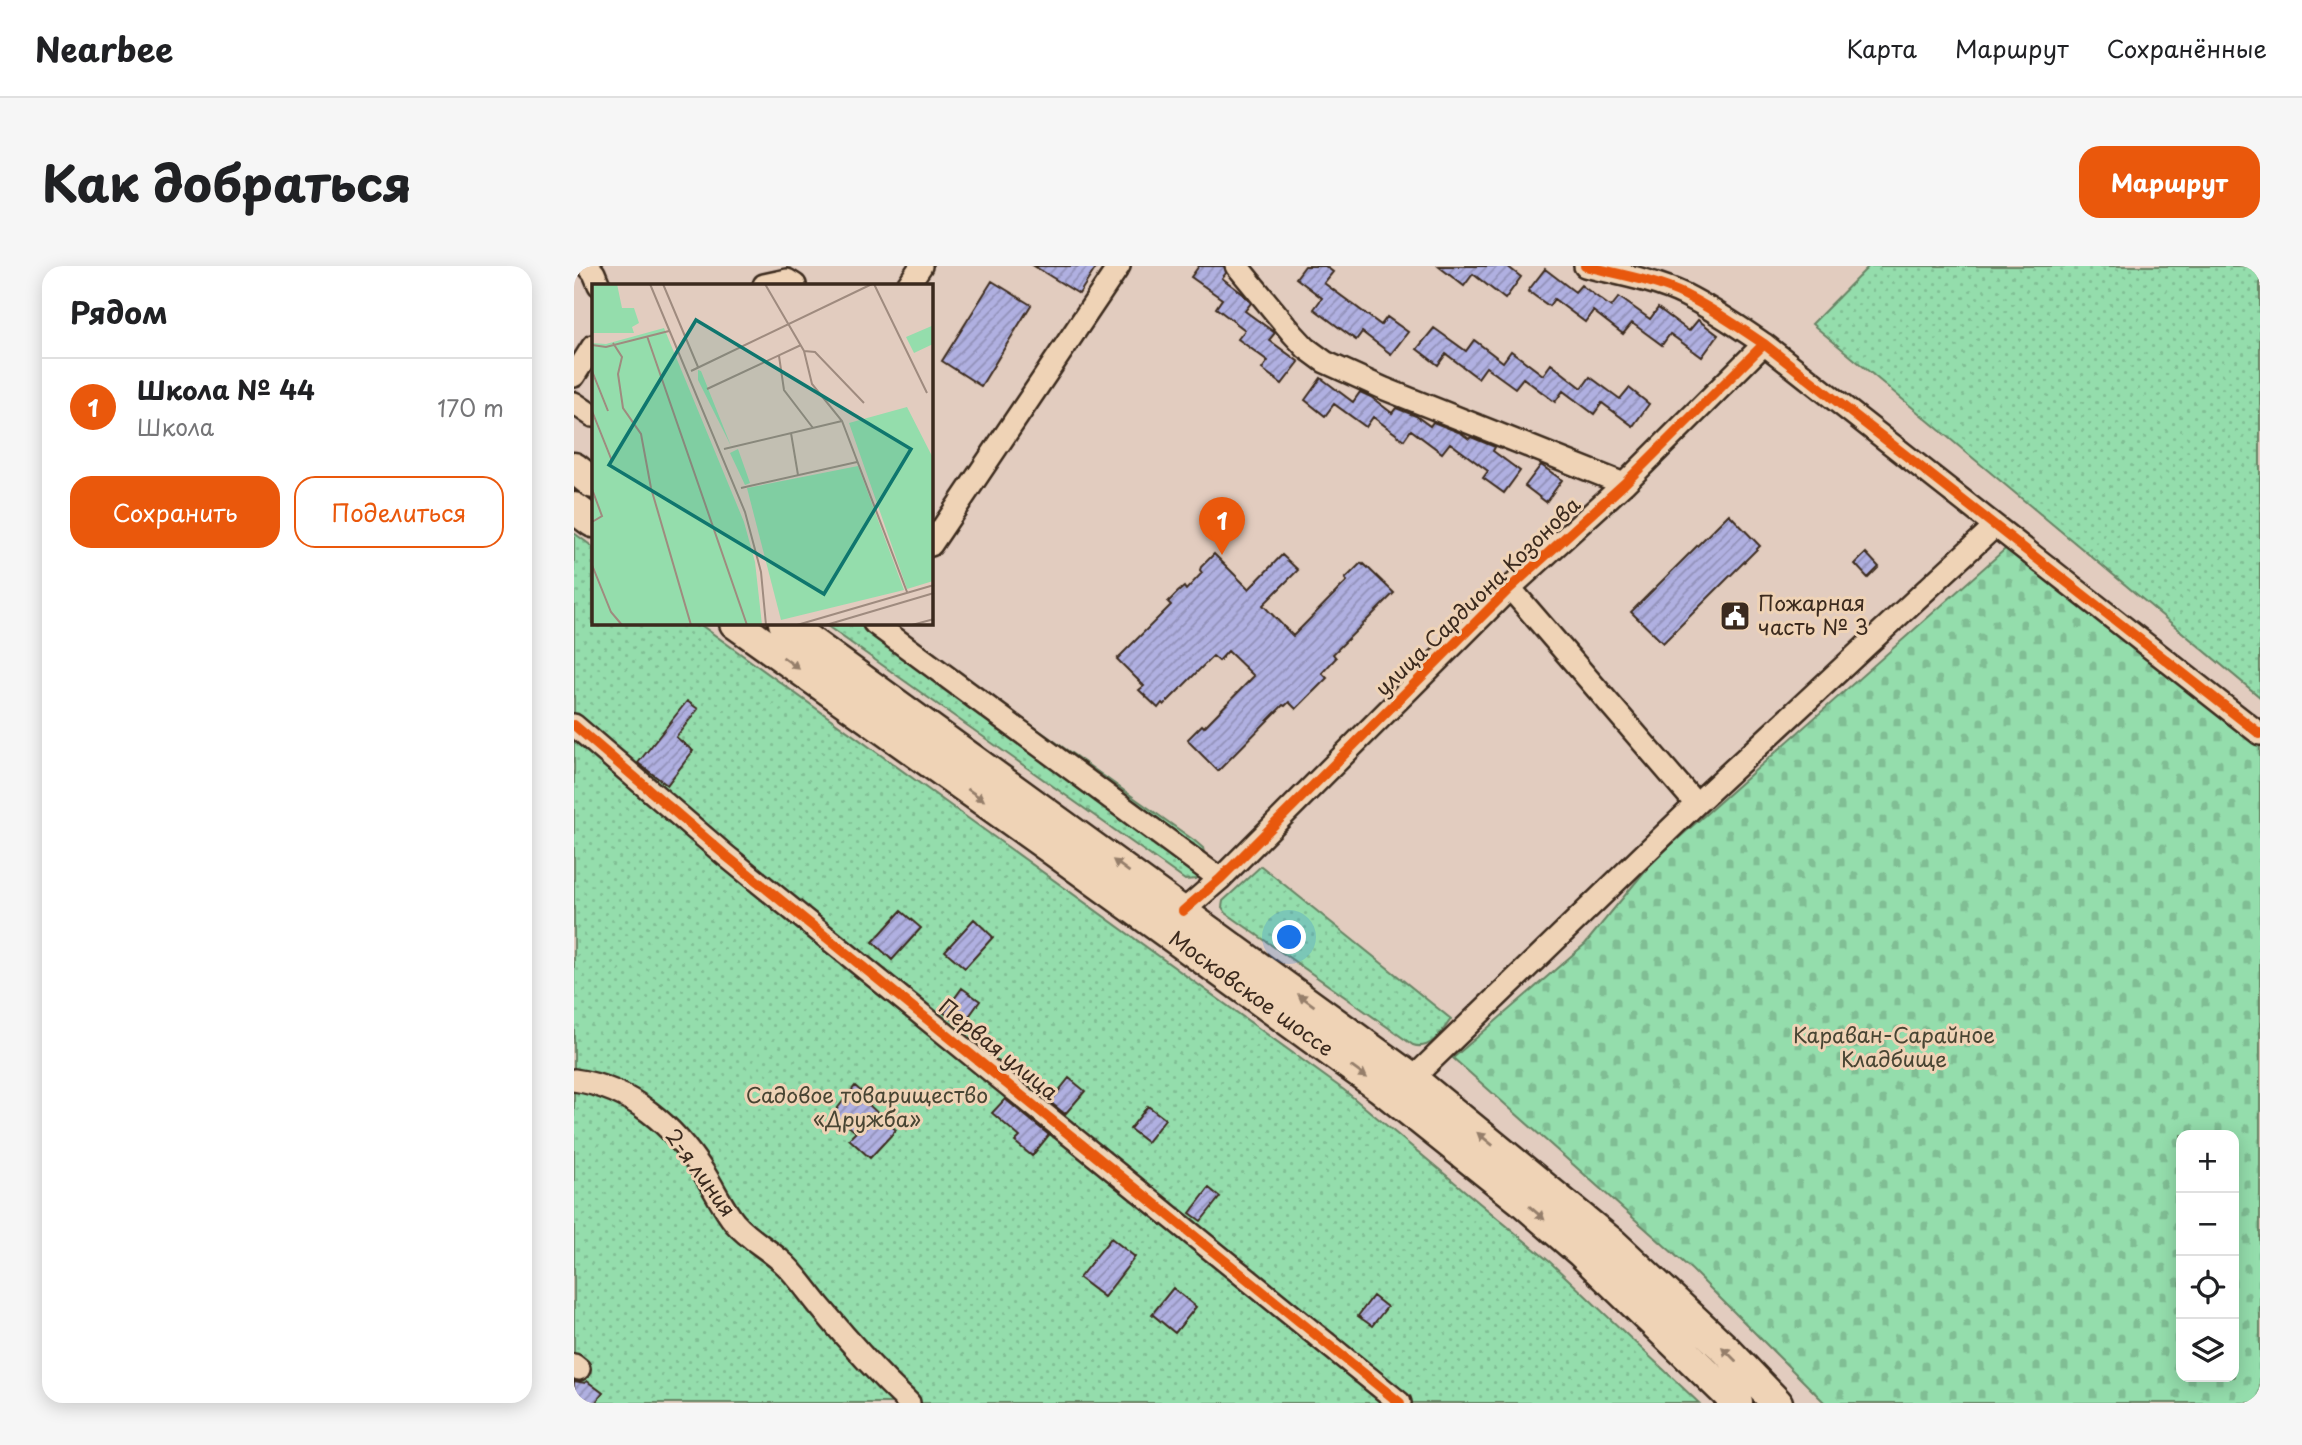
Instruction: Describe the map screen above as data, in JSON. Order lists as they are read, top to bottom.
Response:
{
  "streets": {
    "highway": ["Московское шоссе"],
    "street": ["улица Сардиона Козонова", "Первая улица", "2-я линия"]
  },
  "crossings": [
    ["улица Сардиона Козонова", "Московское шоссе"]
  ],
  "parks": ["Караван-Сарайное Кладбище", "Садовое товарищество «Дружба»"],
  "places": {
    "public building": ["Пожарная часть № 3"]
  },
  "page": {
    "header": "Nearbee",
    "nav": ["Карта", "Маршрут", "Сохранённые"],
    "title": "Как добраться",
    "buttons": [
      "Маршрут",
      ["Сохранить", "Поделиться"]
    ],
    "heading": "Рядом",
    "list": [
      {
        "mark": "1",
        "name": "Школа № 44",
        "note": "Школа",
        "value": "170 m"
      }
    ],
    "pins": "1",
    "map_buttons": ["+", "−"]
  }
}
